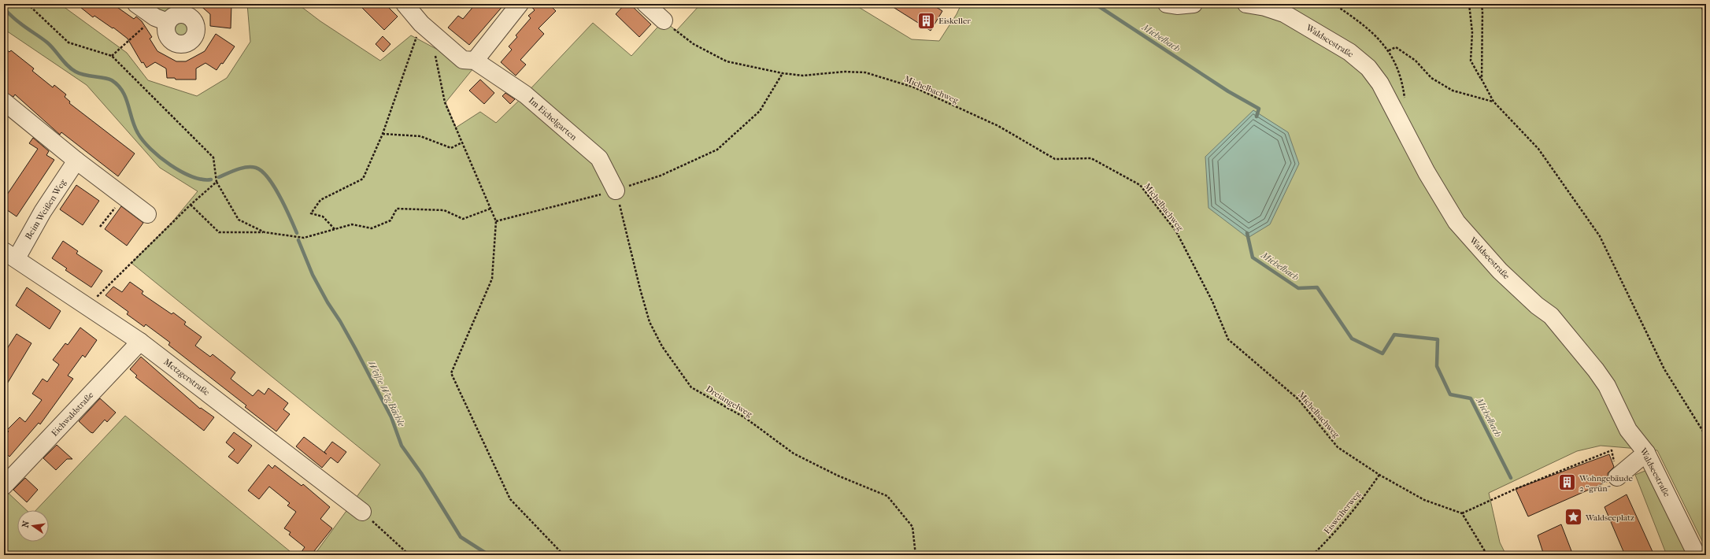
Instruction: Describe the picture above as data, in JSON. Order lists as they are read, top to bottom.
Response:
{
  "streets": {
    "street": [
      "Waldseestraße",
      "Im Eichelgarten",
      "Beim Weißen Weg",
      "Metzgerstraße",
      "Eichwaldstraße"
    ],
    "path": ["Michelbachweg", "Dreiangelweg", "Eisweiherweg"]
  },
  "crossings": [
    ["Michelbachweg", "Eisweiherweg"],
    ["Im Eichelgarten", "Dreiangelweg"],
    ["Beim Weißen Weg", "Metzgerstraße"],
    ["Metzgerstraße", "Eichwaldstraße"]
  ],
  "water": ["Michelbach", "Weiße Weg Bächle"],
  "places": {
    "building": ["Eiskeller", "Wohngebäude 2 \"grün\""],
    "place": ["Waldseeplatz"]
  },
  "north": "left"
}
